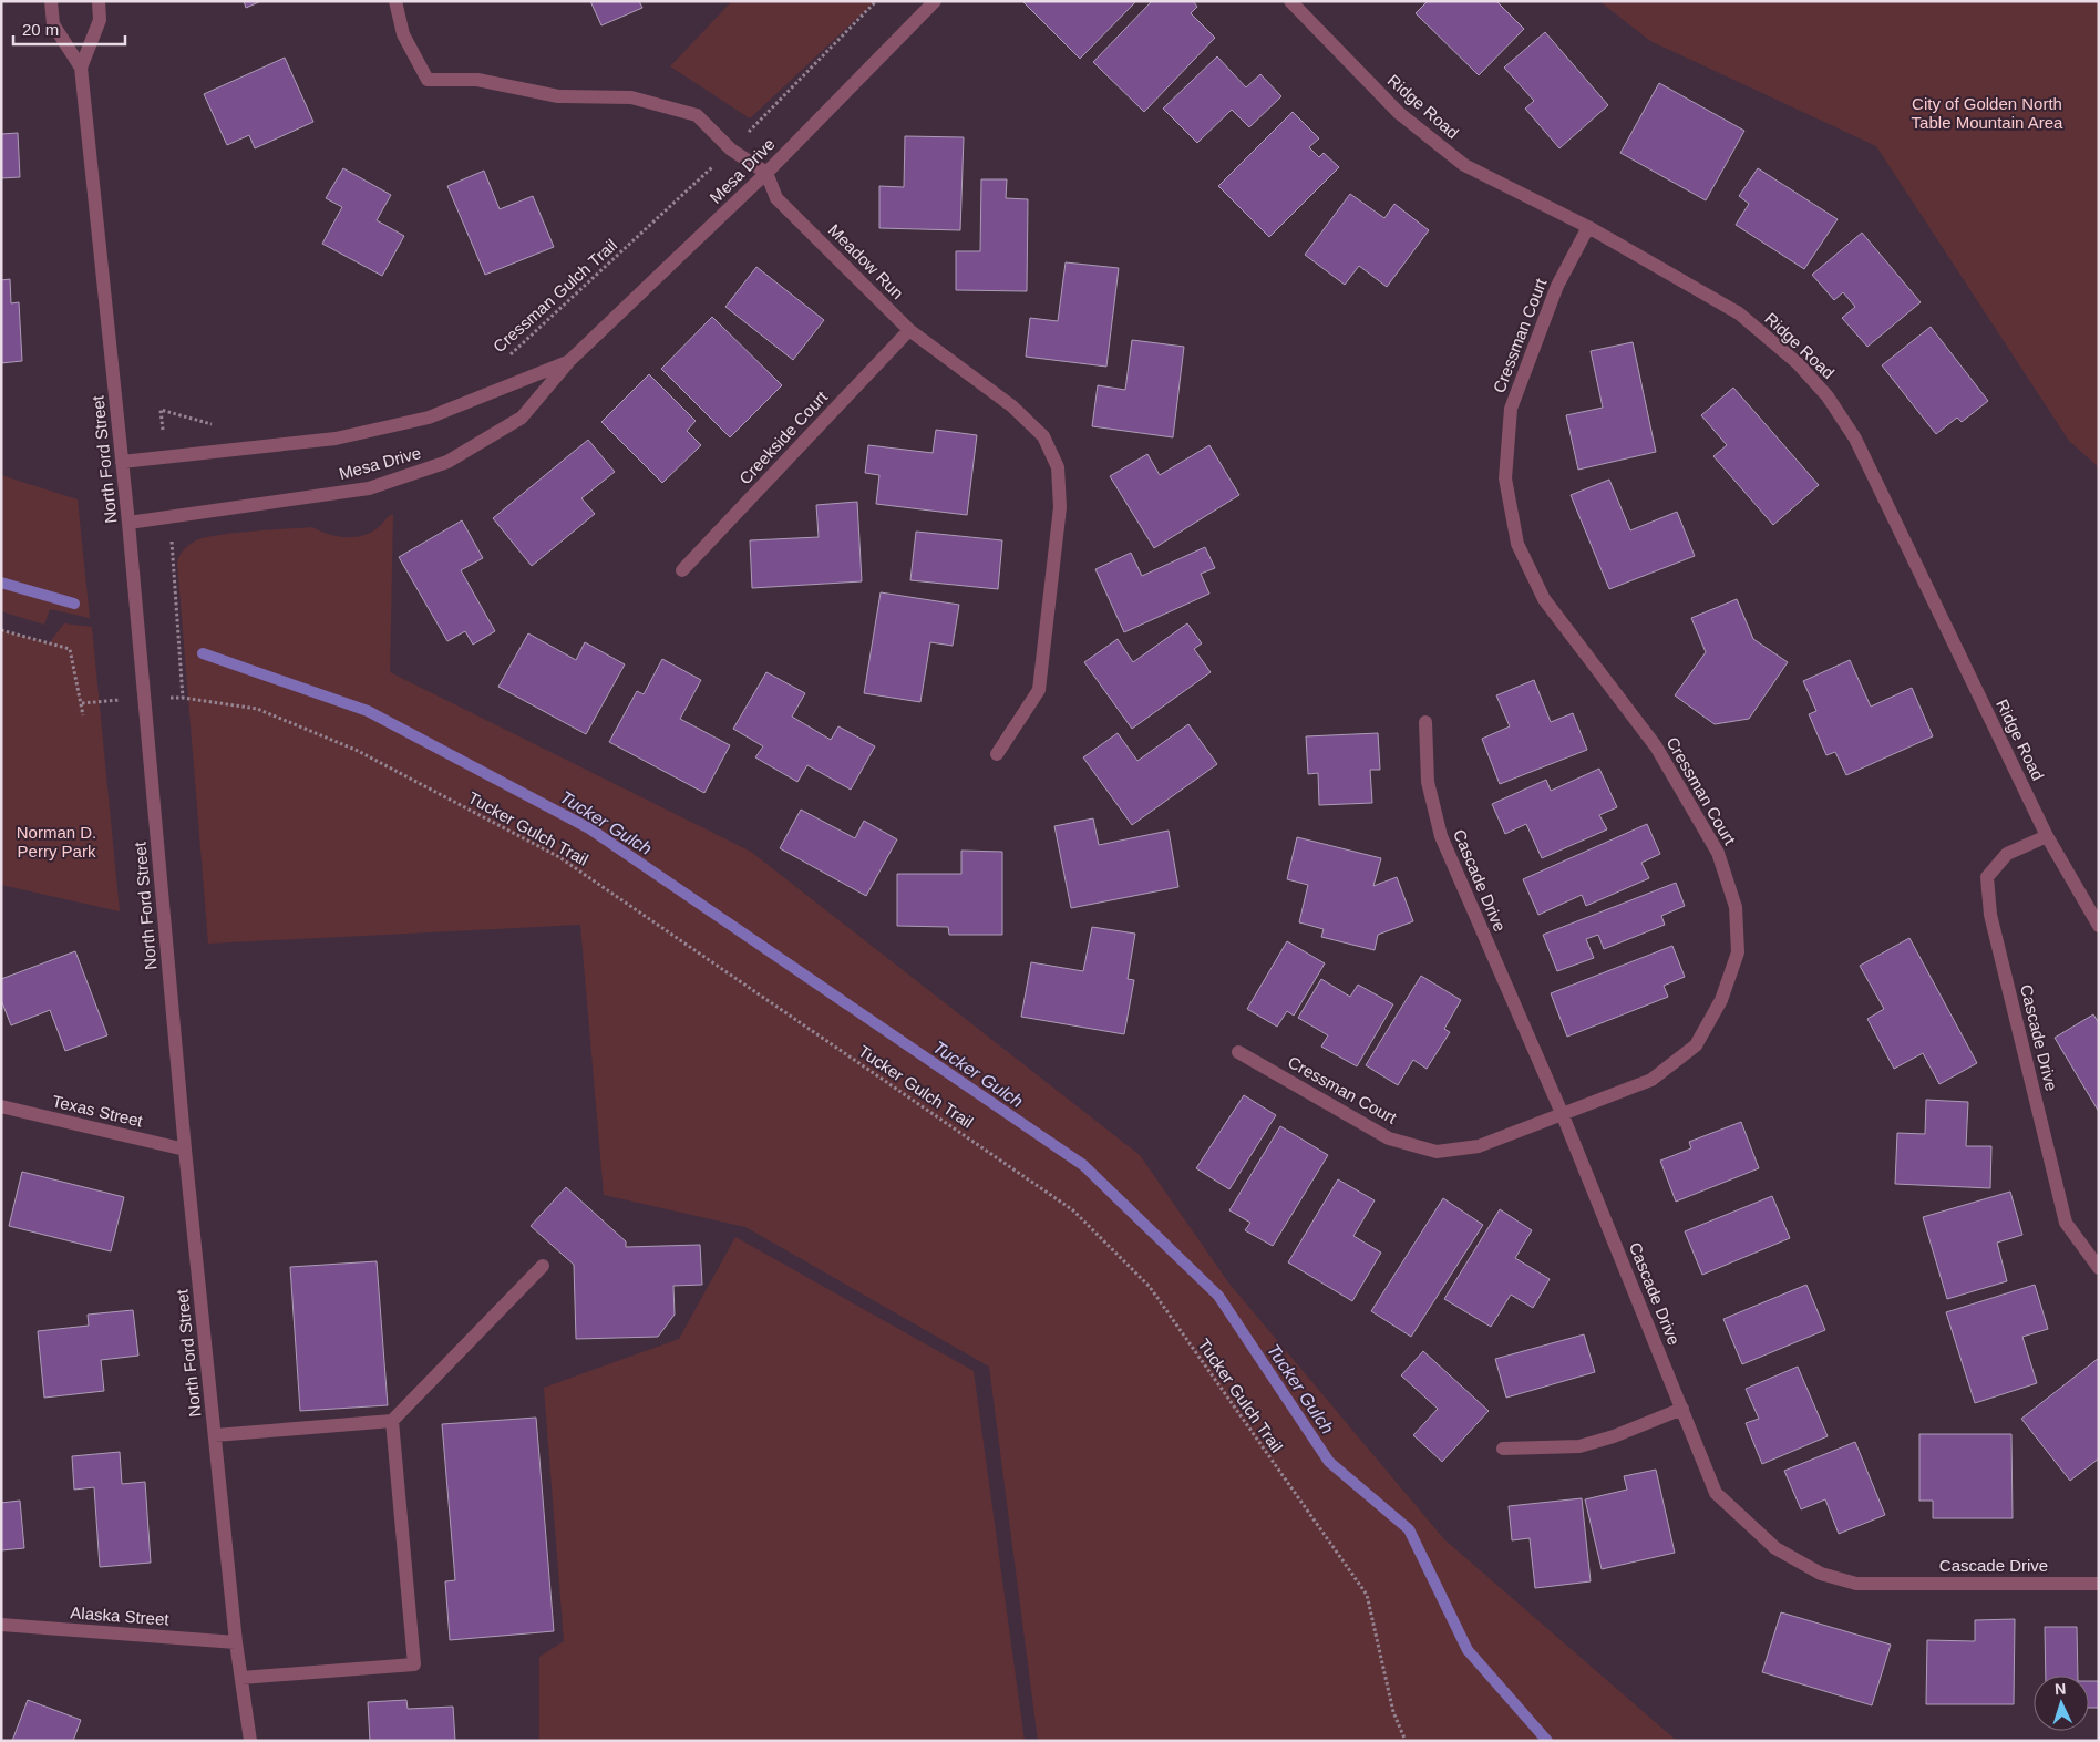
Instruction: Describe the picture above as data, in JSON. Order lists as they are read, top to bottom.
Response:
{
  "streets": {
    "street": [
      "Ridge Road",
      "Mesa Drive",
      "Meadow Run",
      "Cressman Court",
      "Creekside Court",
      "North Ford Street",
      "Cascade Drive",
      "Texas Street",
      "Alaska Street"
    ],
    "path": ["Cressman Gulch Trail", "Tucker Gulch Trail"]
  },
  "crossings": [
    ["Ridge Road", "Cressman Court"],
    ["Ridge Road", "Cascade Drive"],
    ["Mesa Drive", "Meadow Run"],
    ["Mesa Drive", "North Ford Street"],
    ["Mesa Drive", "Tucker Gulch Trail"],
    ["Meadow Run", "Creekside Court"],
    ["Cressman Court", "Cascade Drive"],
    ["North Ford Street", "Texas Street"],
    ["North Ford Street", "Alaska Street"]
  ],
  "water": ["Tucker Gulch"],
  "parks": ["City of Golden North Table Mountain Area", "Norman D. Perry Park"],
  "scale_bar": "20 m",
  "north": "top"
}
